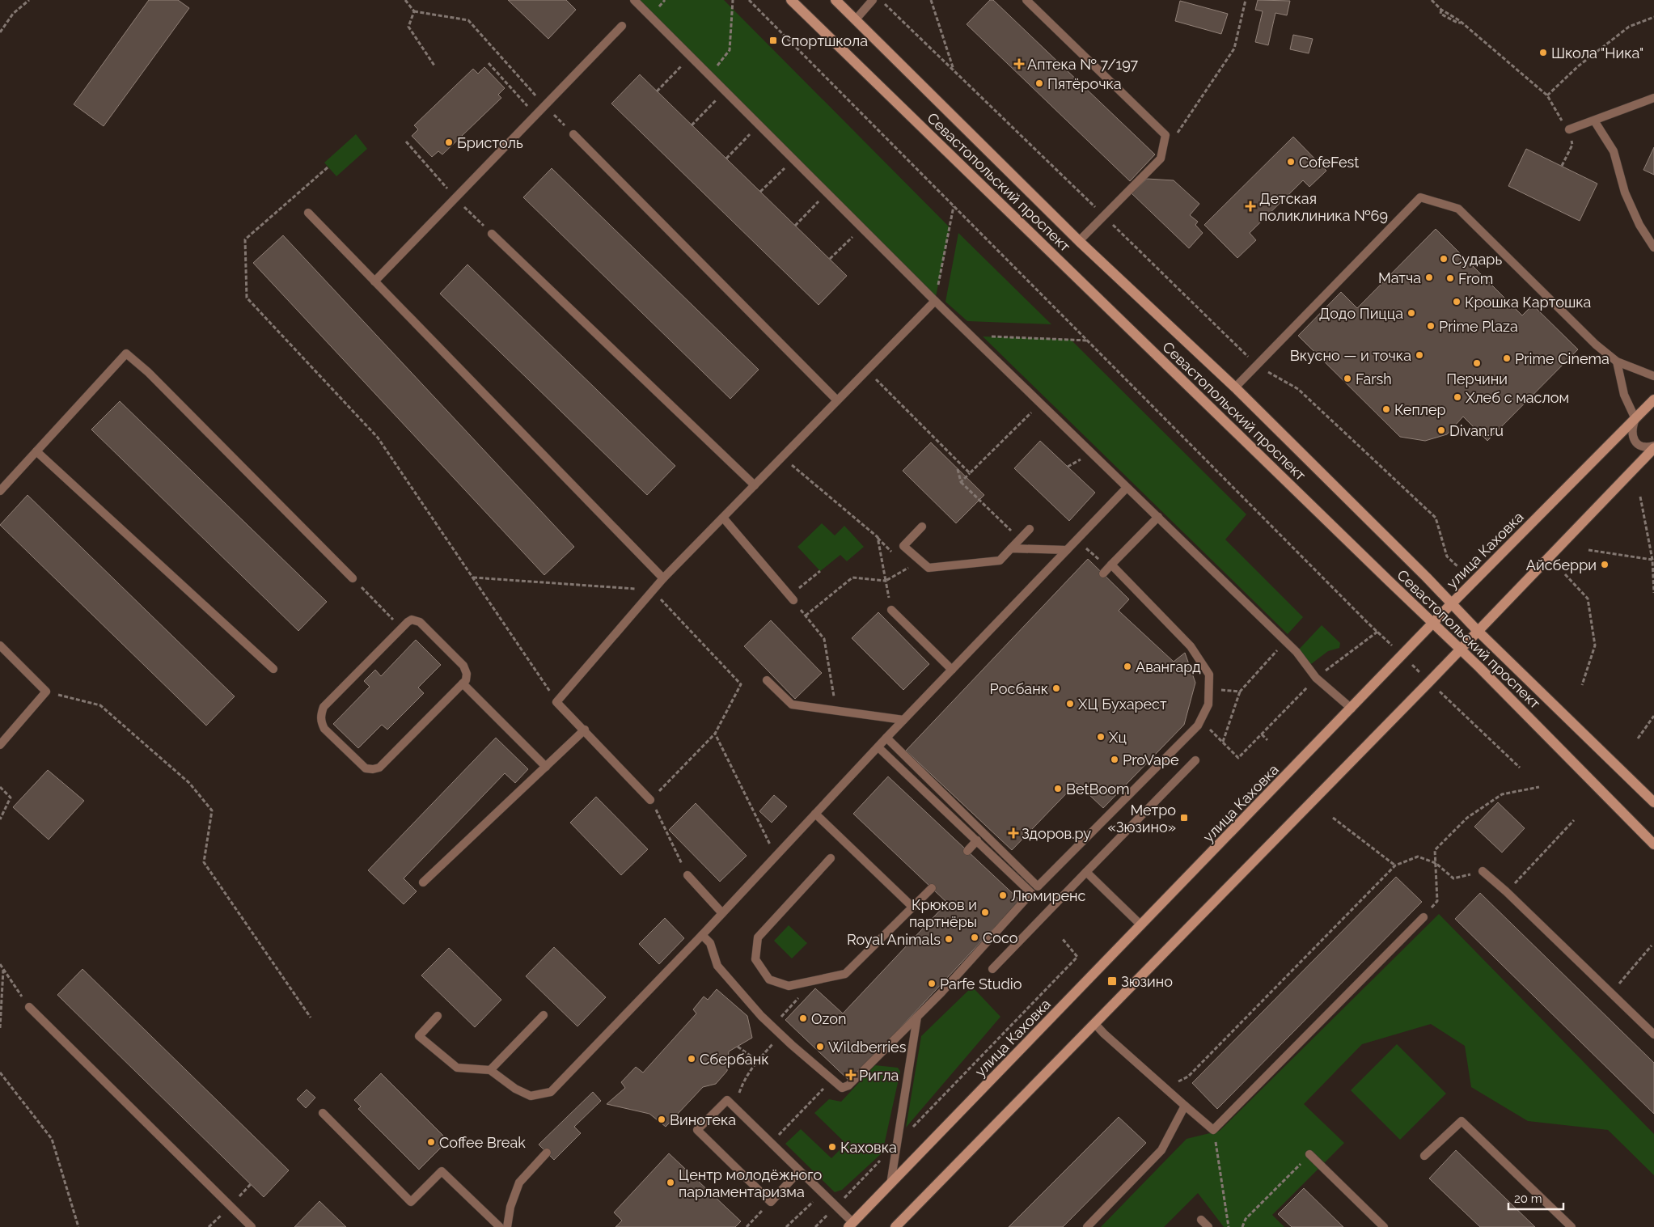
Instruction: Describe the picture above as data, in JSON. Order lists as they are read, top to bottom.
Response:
{
  "streets": {
    "main road": ["Севастопольский проспект", "улица Каховка"]
  },
  "crossings": [
    ["Севастопольский проспект", "улица Каховка"]
  ],
  "places": {
    "transit": ["Спортшкола", "Метро «Зюзино»", "Зюзино"],
    "other": [
      "Школа \"Ника\"",
      "Пятёрочка",
      "Бристоль",
      "CofeFest",
      "Сударь",
      "Матча",
      "From",
      "Крошка Картошка",
      "Додо Пицца",
      "Prime Plaza",
      "Вкусно — и точка",
      "Prime Cinema",
      "Перчини",
      "Farsh",
      "Хлеб с маслом",
      "Кеплер",
      "Divan.ru",
      "Айсберри",
      "Авангард",
      "Росбанк",
      "ХЦ Бухарест",
      "Хц",
      "ProVape",
      "BetBoom",
      "Люмиренс",
      "Крюков и партнёры",
      "Coco",
      "Royal Animals",
      "Parfe Studio",
      "Ozon",
      "Wildberries",
      "Сбербанк",
      "Винотека",
      "Coffee Break",
      "Каховка",
      "Центр молодёжного парламентаризма"
    ],
    "health": [
      "Аптека № 7/197",
      "Детская поликлиника №69",
      "Здоров.ру",
      "Ригла"
    ]
  },
  "scale_bar": "20 m"
}
